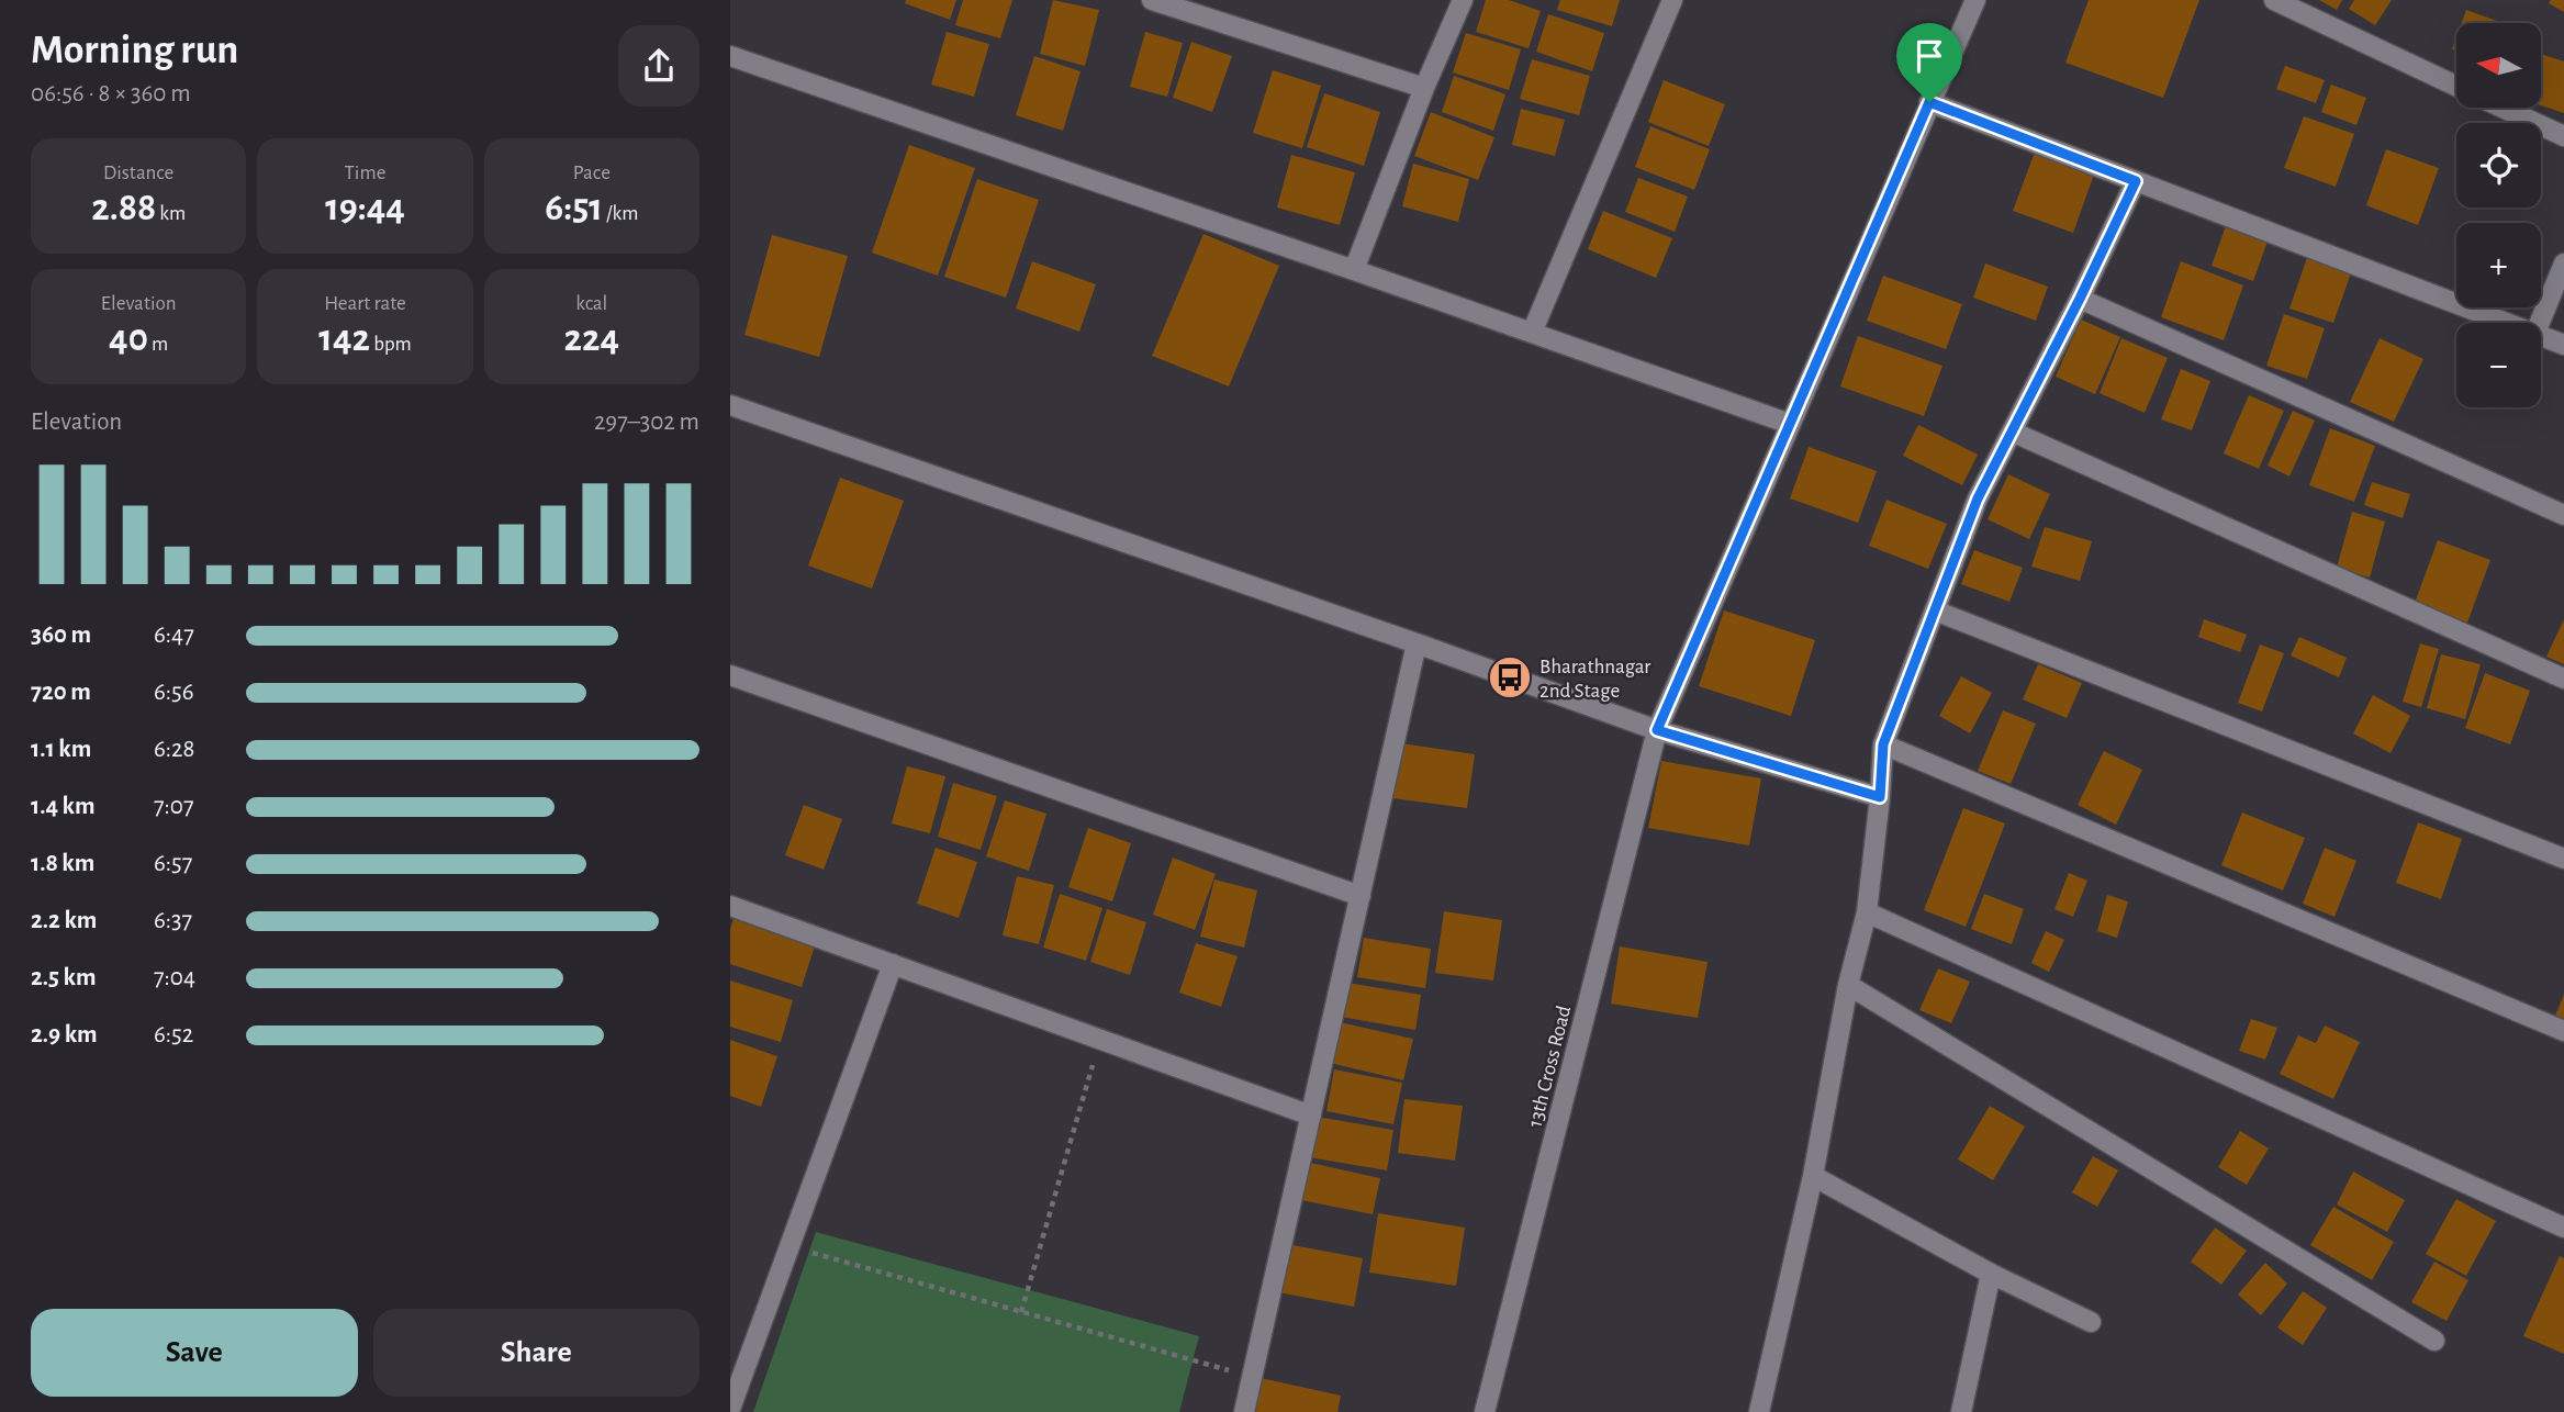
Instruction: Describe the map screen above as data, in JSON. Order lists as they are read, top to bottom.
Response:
{
  "streets": {
    "street": ["13th Cross Road"]
  },
  "places": {
    "bus stop": ["Bharathnagar 2nd Stage"]
  },
  "north": "left",
  "page": {
    "heading": ["Morning run", "06:56 · 8 × 360 m"],
    "map_buttons": ["+", "−"],
    "stats": [
      ["Distance", "2.88 km"],
      ["Time", "19:44"],
      ["Pace", "6:51 /km"],
      ["Elevation", "40 m"],
      ["Heart rate", "142 bpm"],
      ["kcal", "224"]
    ],
    "chart": ["Elevation", "297–302 m"],
    "list": [
      {
        "name": "360 m",
        "note": "6:47"
      },
      {
        "name": "720 m",
        "note": "6:56"
      },
      {
        "name": "1.1 km",
        "note": "6:28"
      },
      {
        "name": "1.4 km",
        "note": "7:07"
      },
      {
        "name": "1.8 km",
        "note": "6:57"
      },
      {
        "name": "2.2 km",
        "note": "6:37"
      },
      {
        "name": "2.5 km",
        "note": "7:04"
      },
      {
        "name": "2.9 km",
        "note": "6:52"
      }
    ],
    "buttons": ["Save", "Share"]
  }
}
